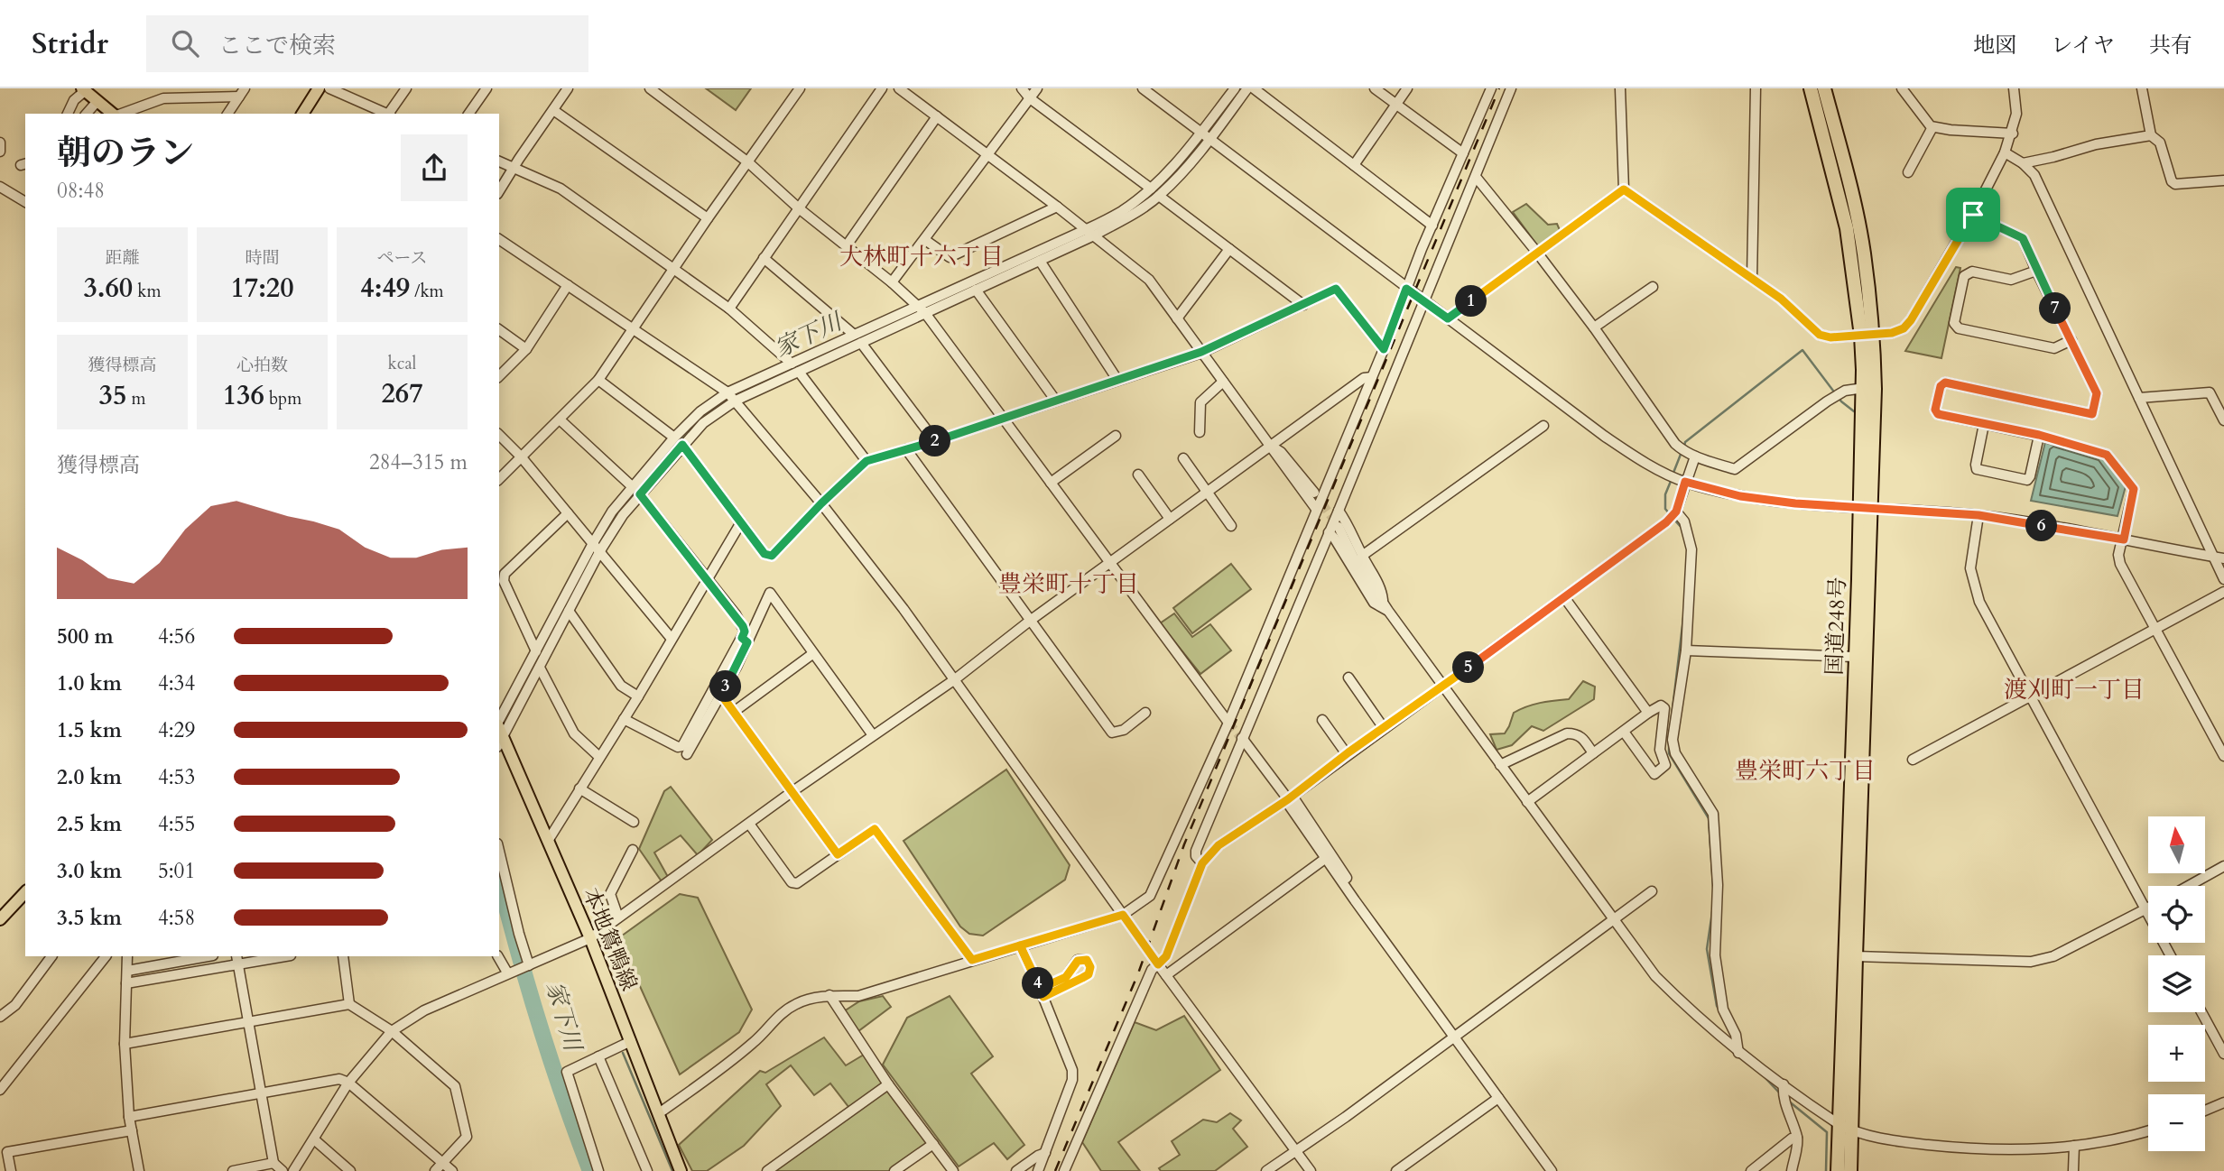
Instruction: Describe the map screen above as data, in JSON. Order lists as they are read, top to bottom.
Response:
{
  "streets": {
    "highway": ["国道248号"],
    "main road": ["本地鴛鴨線"]
  },
  "districts": [
    "大林町十六丁目",
    "豊栄町十丁目",
    "渡刈町一丁目",
    "豊栄町六丁目"
  ],
  "water": ["家下川"],
  "north": "top",
  "page": {
    "header": "Stridr",
    "search": "ここで検索",
    "nav": ["地図", "レイヤ", "共有"],
    "heading": ["朝のラン", "08:48"],
    "stats": [
      ["距離", "3.60 km"],
      ["時間", "17:20"],
      ["ペース", "4:49 /km"],
      ["獲得標高", "35 m"],
      ["心拍数", "136 bpm"],
      ["kcal", "267"]
    ],
    "pins": [
      "1",
      "7",
      "2",
      "6",
      "5",
      "3",
      "4"
    ],
    "chart": ["獲得標高", "284–315 m"],
    "list": [
      {
        "name": "500 m",
        "note": "4:56"
      },
      {
        "name": "1.0 km",
        "note": "4:34"
      },
      {
        "name": "1.5 km",
        "note": "4:29"
      },
      {
        "name": "2.0 km",
        "note": "4:53"
      },
      {
        "name": "2.5 km",
        "note": "4:55"
      },
      {
        "name": "3.0 km",
        "note": "5:01"
      },
      {
        "name": "3.5 km",
        "note": "4:58"
      }
    ],
    "map_buttons": ["+", "−"]
  }
}
